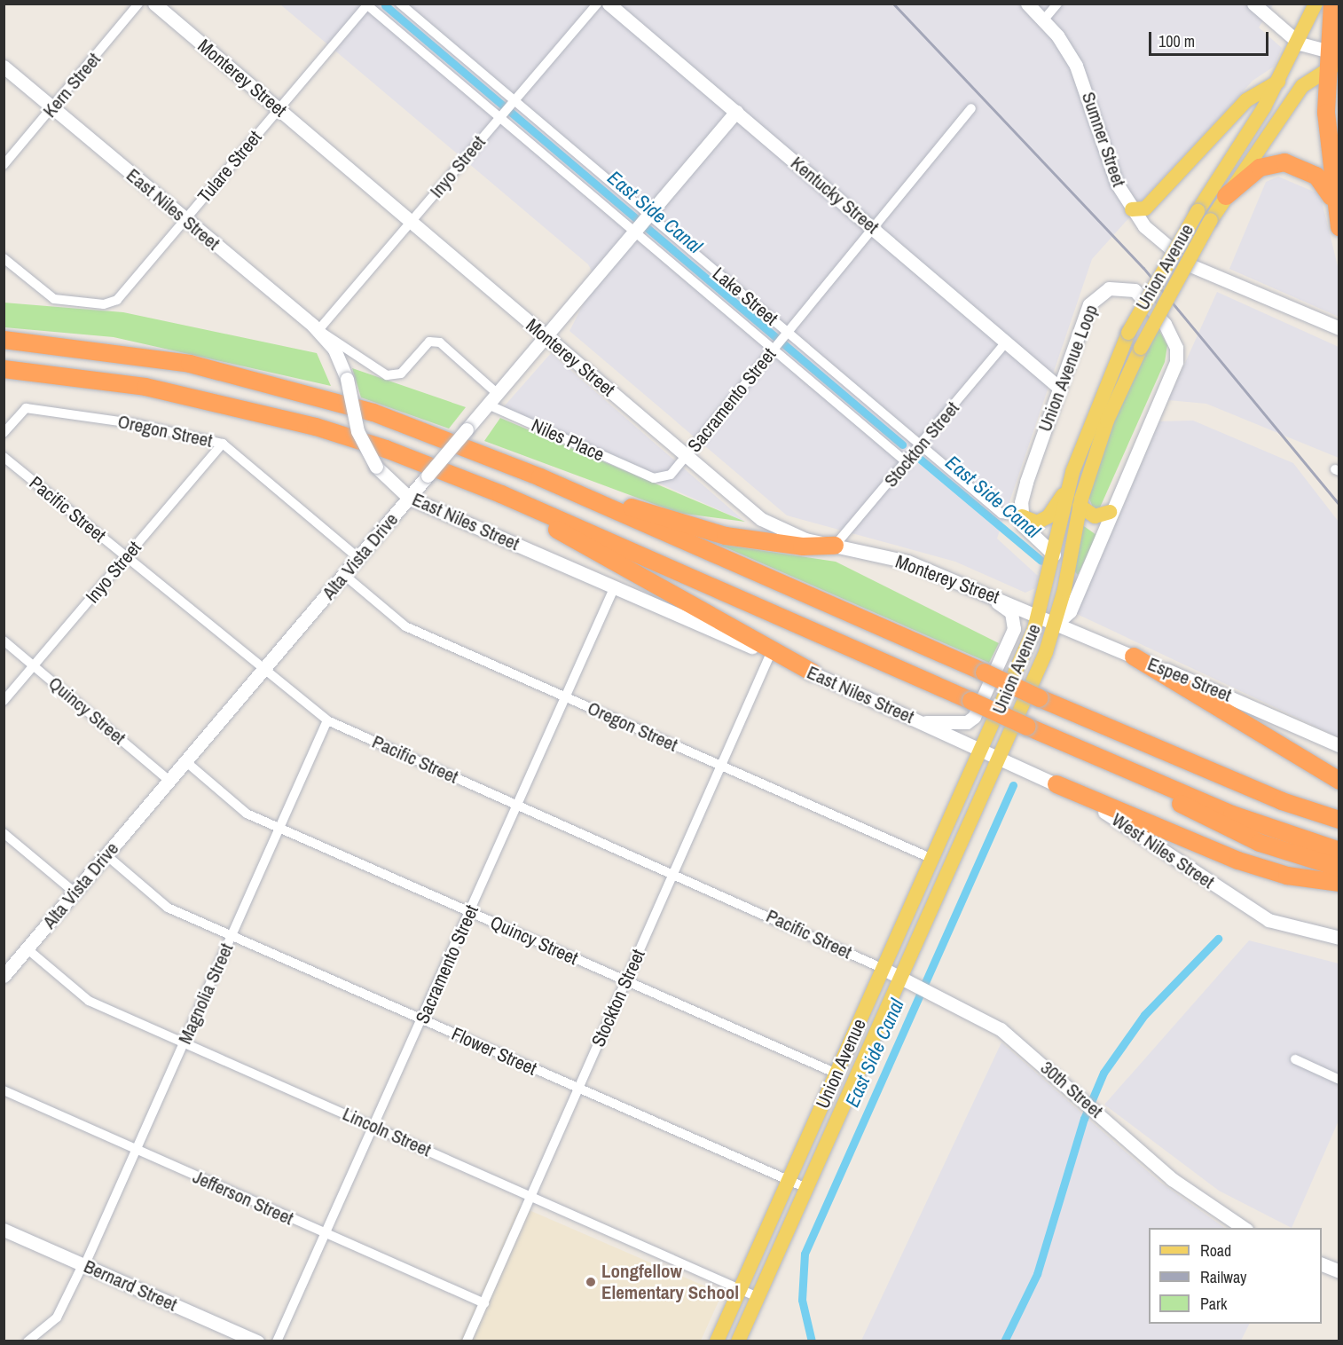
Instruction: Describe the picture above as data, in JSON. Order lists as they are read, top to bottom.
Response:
{
  "streets": {
    "main road": ["Union Avenue"],
    "street": [
      "Monterey Street",
      "Kern Street",
      "Sumner Street",
      "Tulare Street",
      "Inyo Street",
      "Kentucky Street",
      "East Niles Street",
      "Lake Street",
      "Union Avenue Loop",
      "Sacramento Street",
      "Oregon Street",
      "Niles Place",
      "Stockton Street",
      "Pacific Street",
      "Alta Vista Drive",
      "Espee Street",
      "Quincy Street",
      "West Niles Street",
      "Magnolia Street",
      "Flower Street",
      "30th Street",
      "Lincoln Street",
      "Jefferson Street",
      "Bernard Street"
    ]
  },
  "crossings": [
    ["Monterey Street", "Tulare Street"],
    ["Monterey Street", "Inyo Street"],
    ["Monterey Street", "Union Avenue"],
    ["Monterey Street", "Sacramento Street"],
    ["Monterey Street", "Stockton Street"],
    ["Monterey Street", "Alta Vista Drive"],
    ["Monterey Street", "Espee Street"],
    ["Kern Street", "East Niles Street"],
    ["Tulare Street", "East Niles Street"],
    ["Tulare Street", "Lake Street"],
    ["Inyo Street", "East Niles Street"],
    ["Inyo Street", "Lake Street"],
    ["Inyo Street", "Oregon Street"],
    ["Inyo Street", "Pacific Street"],
    ["Inyo Street", "Quincy Street"],
    ["Kentucky Street", "Union Avenue Loop"],
    ["Kentucky Street", "Sacramento Street"],
    ["Kentucky Street", "Stockton Street"],
    ["Kentucky Street", "Alta Vista Drive"],
    ["East Niles Street", "Union Avenue"],
    ["East Niles Street", "Sacramento Street"],
    ["East Niles Street", "Stockton Street"],
    ["East Niles Street", "Alta Vista Drive"],
    ["East Niles Street", "West Niles Street"],
    ["Union Avenue", "Union Avenue Loop"],
    ["Union Avenue", "Oregon Street"],
    ["Union Avenue", "Pacific Street"],
    ["Union Avenue", "Espee Street"],
    ["Union Avenue", "Quincy Street"],
    ["Union Avenue", "West Niles Street"],
    ["Union Avenue", "Flower Street"],
    ["Union Avenue", "30th Street"],
    ["Union Avenue", "Lincoln Street"],
    ["Lake Street", "Union Avenue Loop"],
    ["Lake Street", "Sacramento Street"],
    ["Lake Street", "Stockton Street"],
    ["Lake Street", "Alta Vista Drive"],
    ["Sacramento Street", "Oregon Street"],
    ["Sacramento Street", "Niles Place"],
    ["Sacramento Street", "Pacific Street"],
    ["Sacramento Street", "Quincy Street"],
    ["Sacramento Street", "Flower Street"],
    ["Sacramento Street", "Lincoln Street"],
    ["Sacramento Street", "Jefferson Street"],
    ["Oregon Street", "Stockton Street"],
    ["Oregon Street", "Alta Vista Drive"],
    ["Niles Place", "Alta Vista Drive"],
    ["Stockton Street", "Pacific Street"],
    ["Stockton Street", "Quincy Street"],
    ["Stockton Street", "Flower Street"],
    ["Stockton Street", "Lincoln Street"],
    ["Stockton Street", "Jefferson Street"],
    ["Pacific Street", "Alta Vista Drive"],
    ["Pacific Street", "Magnolia Street"],
    ["Pacific Street", "30th Street"],
    ["Alta Vista Drive", "Quincy Street"],
    ["Alta Vista Drive", "Flower Street"],
    ["Alta Vista Drive", "Lincoln Street"],
    ["Quincy Street", "Magnolia Street"],
    ["Magnolia Street", "Flower Street"],
    ["Magnolia Street", "Lincoln Street"],
    ["Magnolia Street", "Jefferson Street"],
    ["Magnolia Street", "Bernard Street"]
  ],
  "water": ["East Side Canal"],
  "places": ["Longfellow Elementary School"],
  "legend": ["Road", "Railway", "Park"],
  "scale_bar": "100 m"
}
